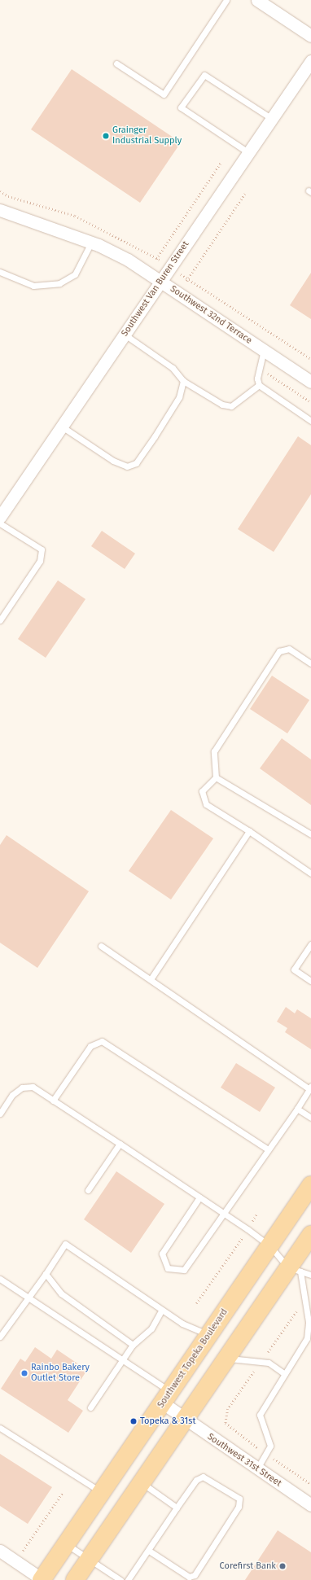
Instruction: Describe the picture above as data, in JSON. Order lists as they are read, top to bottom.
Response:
{
  "streets": {
    "main road": ["Southwest Topeka Boulevard"],
    "street": ["Southwest Van Buren Street", "Southwest 32nd Terrace", "Southwest 31st Street"]
  },
  "crossings": [
    ["Southwest Van Buren Street", "Southwest 32nd Terrace"],
    ["Southwest Topeka Boulevard", "Southwest 31st Street"]
  ],
  "places": [
    "Grainger Industrial Supply",
    "Rainbo Bakery Outlet Store",
    "Topeka & 31st",
    "Corefirst Bank"
  ]
}
